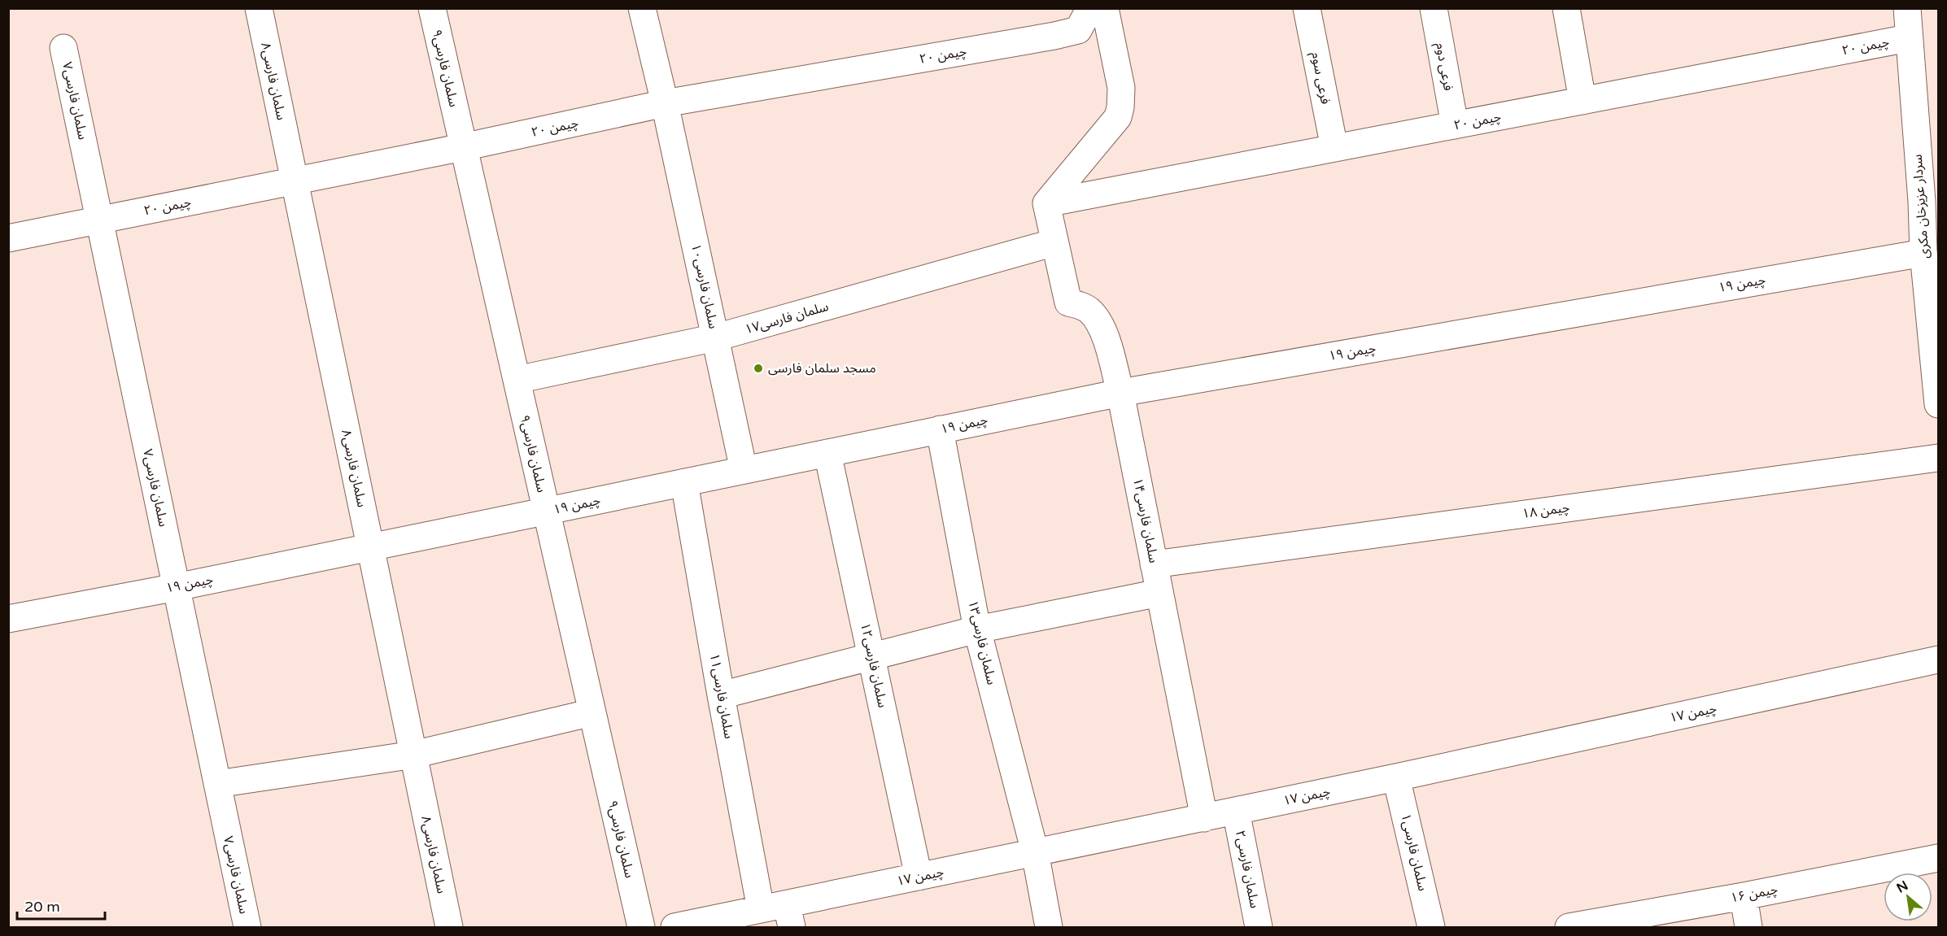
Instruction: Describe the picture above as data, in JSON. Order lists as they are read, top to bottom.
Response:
{
  "streets": {
    "street": [
      "چیمن ۲۰",
      "فرعی دوم",
      "سلمان فارسی۹",
      "فرعی سوم",
      "سلمان فارسی۸",
      "سلمان فارسی۷",
      "سردار عزیزخان مکری",
      "چیمن ۱۹",
      "سلمان فارسی۱۰",
      "سلمان فارسی۱۷",
      "چیمن ۱۸",
      "سلمان فارسی۱۴",
      "سلمان فارسی۱۳",
      "سلمان فارسی۱۲",
      "سلمان فارسی۱۱",
      "چیمن ۱۷",
      "سلمان فارسی۱",
      "سلمان فارسی۲",
      "چیمن ۱۶"
    ]
  },
  "crossings": [
    ["چیمن ۲۰", "فرعی دوم"],
    ["چیمن ۲۰", "سلمان فارسی۹"],
    ["چیمن ۲۰", "فرعی سوم"],
    ["چیمن ۲۰", "سلمان فارسی۸"],
    ["چیمن ۲۰", "سلمان فارسی۷"],
    ["چیمن ۲۰", "سردار عزیزخان مکری"],
    ["چیمن ۲۰", "سلمان فارسی۱۰"],
    ["سلمان فارسی۹", "چیمن ۱۹"],
    ["سلمان فارسی۹", "سلمان فارسی۱۷"],
    ["سلمان فارسی۸", "چیمن ۱۹"],
    ["سلمان فارسی۷", "چیمن ۱۹"],
    ["سردار عزیزخان مکری", "چیمن ۱۹"],
    ["چیمن ۱۹", "سلمان فارسی۱۰"],
    ["چیمن ۱۹", "سلمان فارسی۱۴"],
    ["چیمن ۱۹", "سلمان فارسی۱۳"],
    ["چیمن ۱۹", "سلمان فارسی۱۲"],
    ["چیمن ۱۹", "سلمان فارسی۱۱"],
    ["سلمان فارسی۱۰", "سلمان فارسی۱۷"],
    ["سلمان فارسی۱۷", "سلمان فارسی۱۴"],
    ["چیمن ۱۸", "سلمان فارسی۱۴"],
    ["سلمان فارسی۱۴", "چیمن ۱۷"],
    ["سلمان فارسی۱۳", "چیمن ۱۷"],
    ["سلمان فارسی۱۲", "چیمن ۱۷"],
    ["سلمان فارسی۱۱", "چیمن ۱۷"],
    ["چیمن ۱۷", "سلمان فارسی۱"],
    ["چیمن ۱۷", "سلمان فارسی۲"]
  ],
  "places": ["مسجد سلمان فارسی"],
  "scale_bar": "20 m",
  "north": "top left"
}
